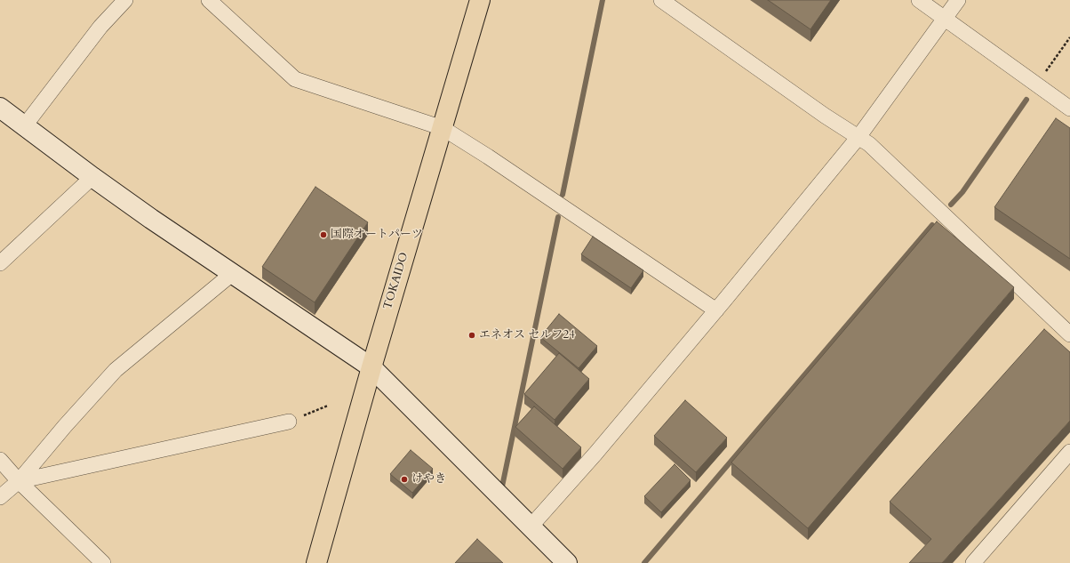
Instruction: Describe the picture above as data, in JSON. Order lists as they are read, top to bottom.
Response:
{
  "streets": {
    "highway": ["TOKAIDO"]
  },
  "places": ["国際オートパーツ", "エネオス セルフ24", "けやき"]
}
